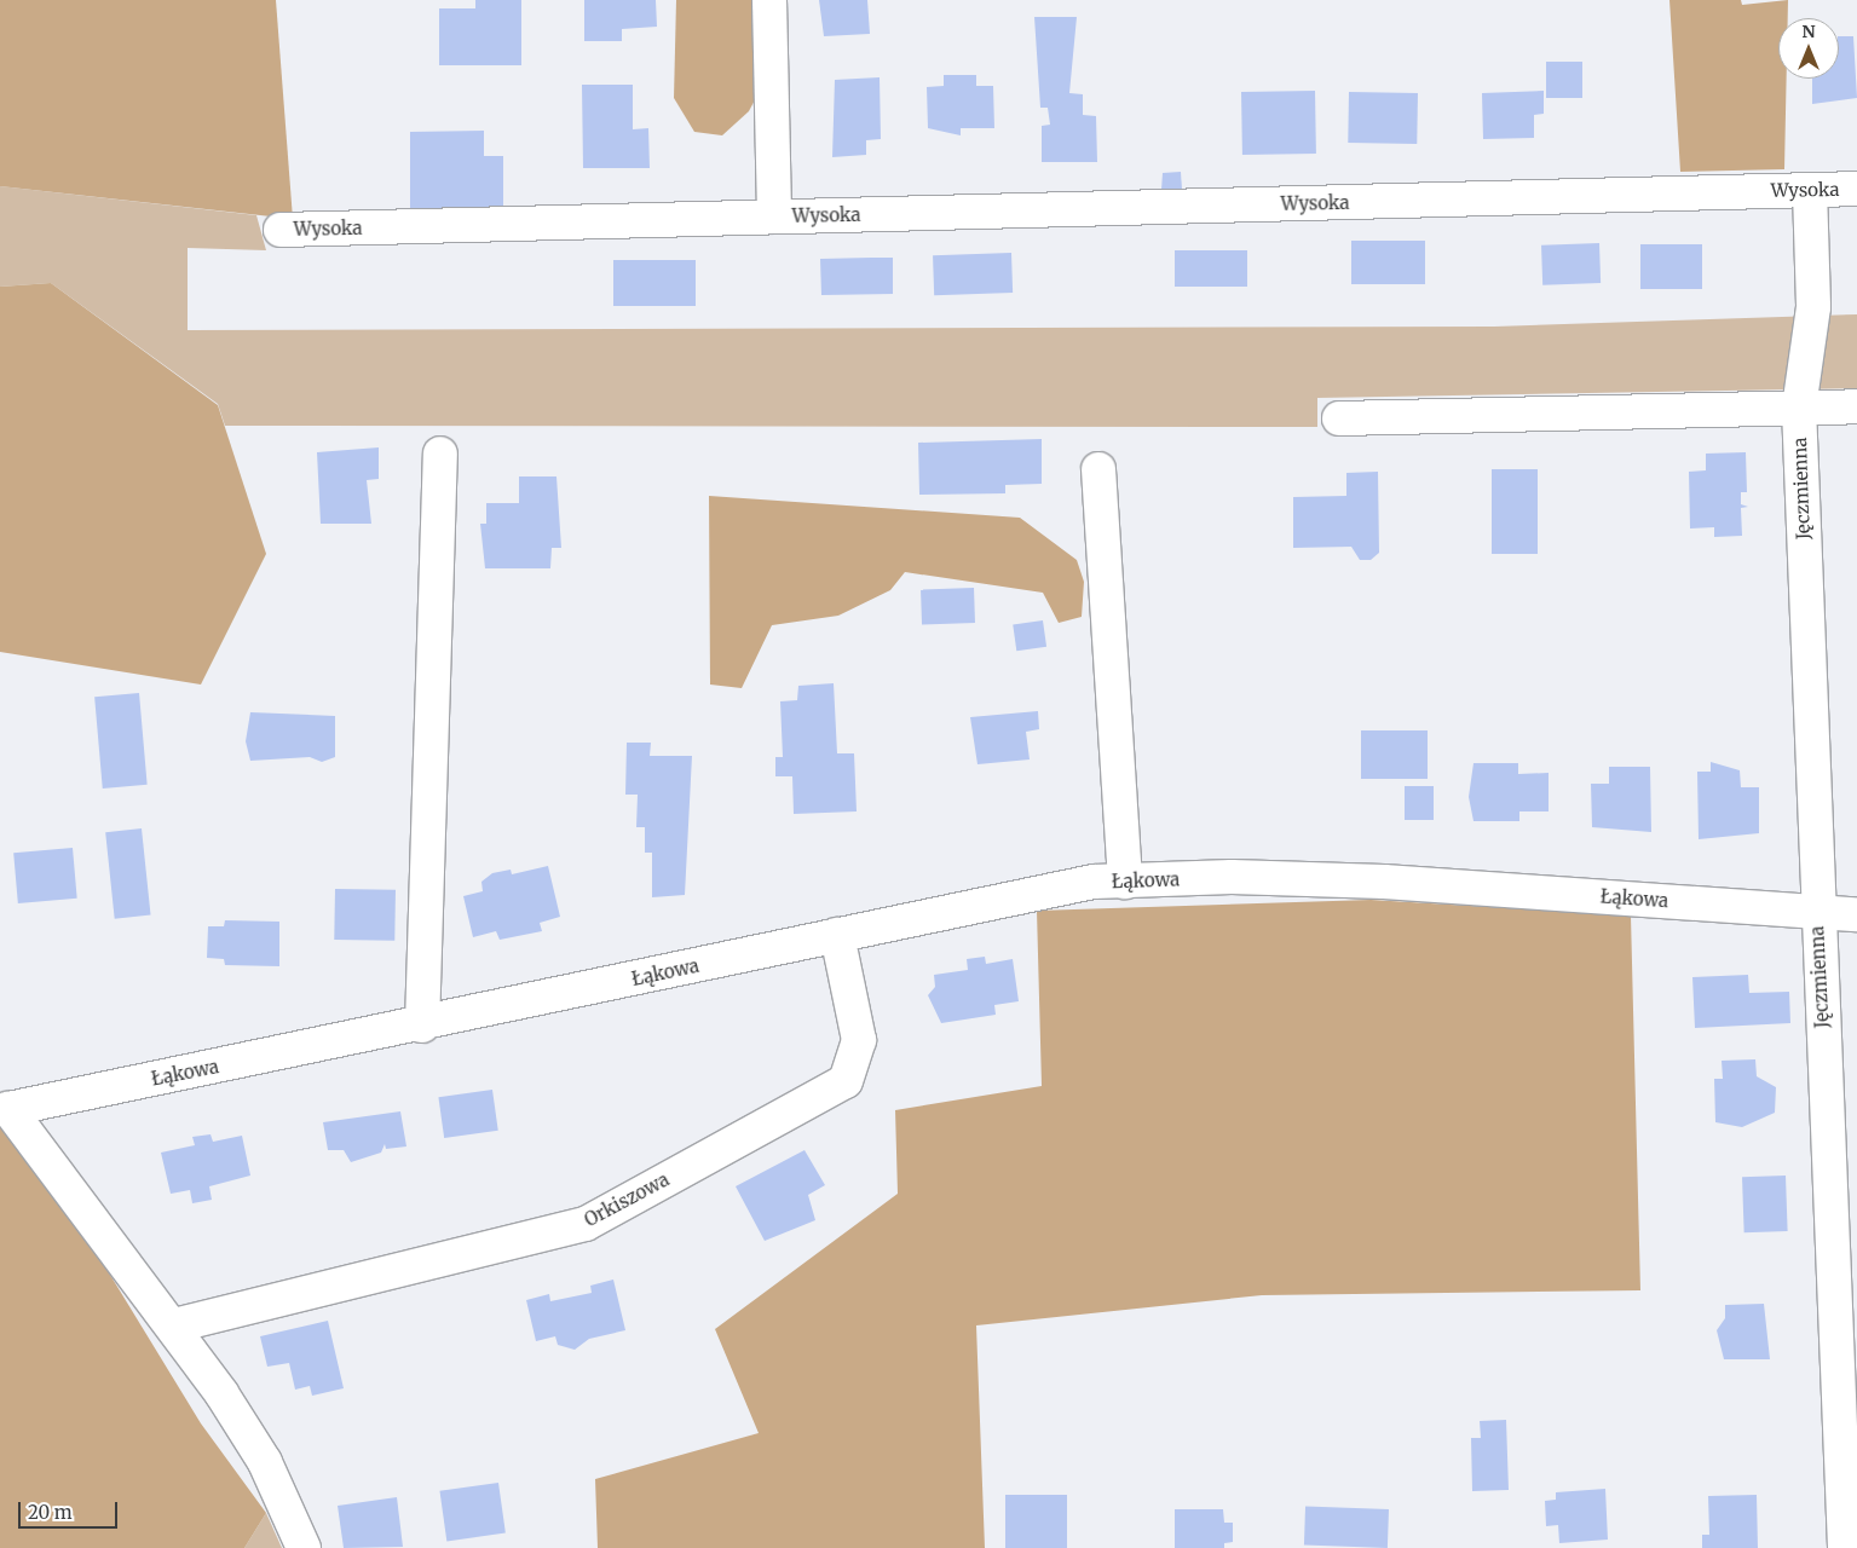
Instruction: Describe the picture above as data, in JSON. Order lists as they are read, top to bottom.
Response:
{
  "streets": {
    "street": [
      "Wysoka",
      "Jęczmienna",
      "Łąkowa",
      "Orkiszowa"
    ]
  },
  "crossings": [
    ["Wysoka", "Jęczmienna"],
    ["Jęczmienna", "Łąkowa"],
    ["Łąkowa", "Orkiszowa"]
  ],
  "scale_bar": "20 m",
  "north": "top"
}
